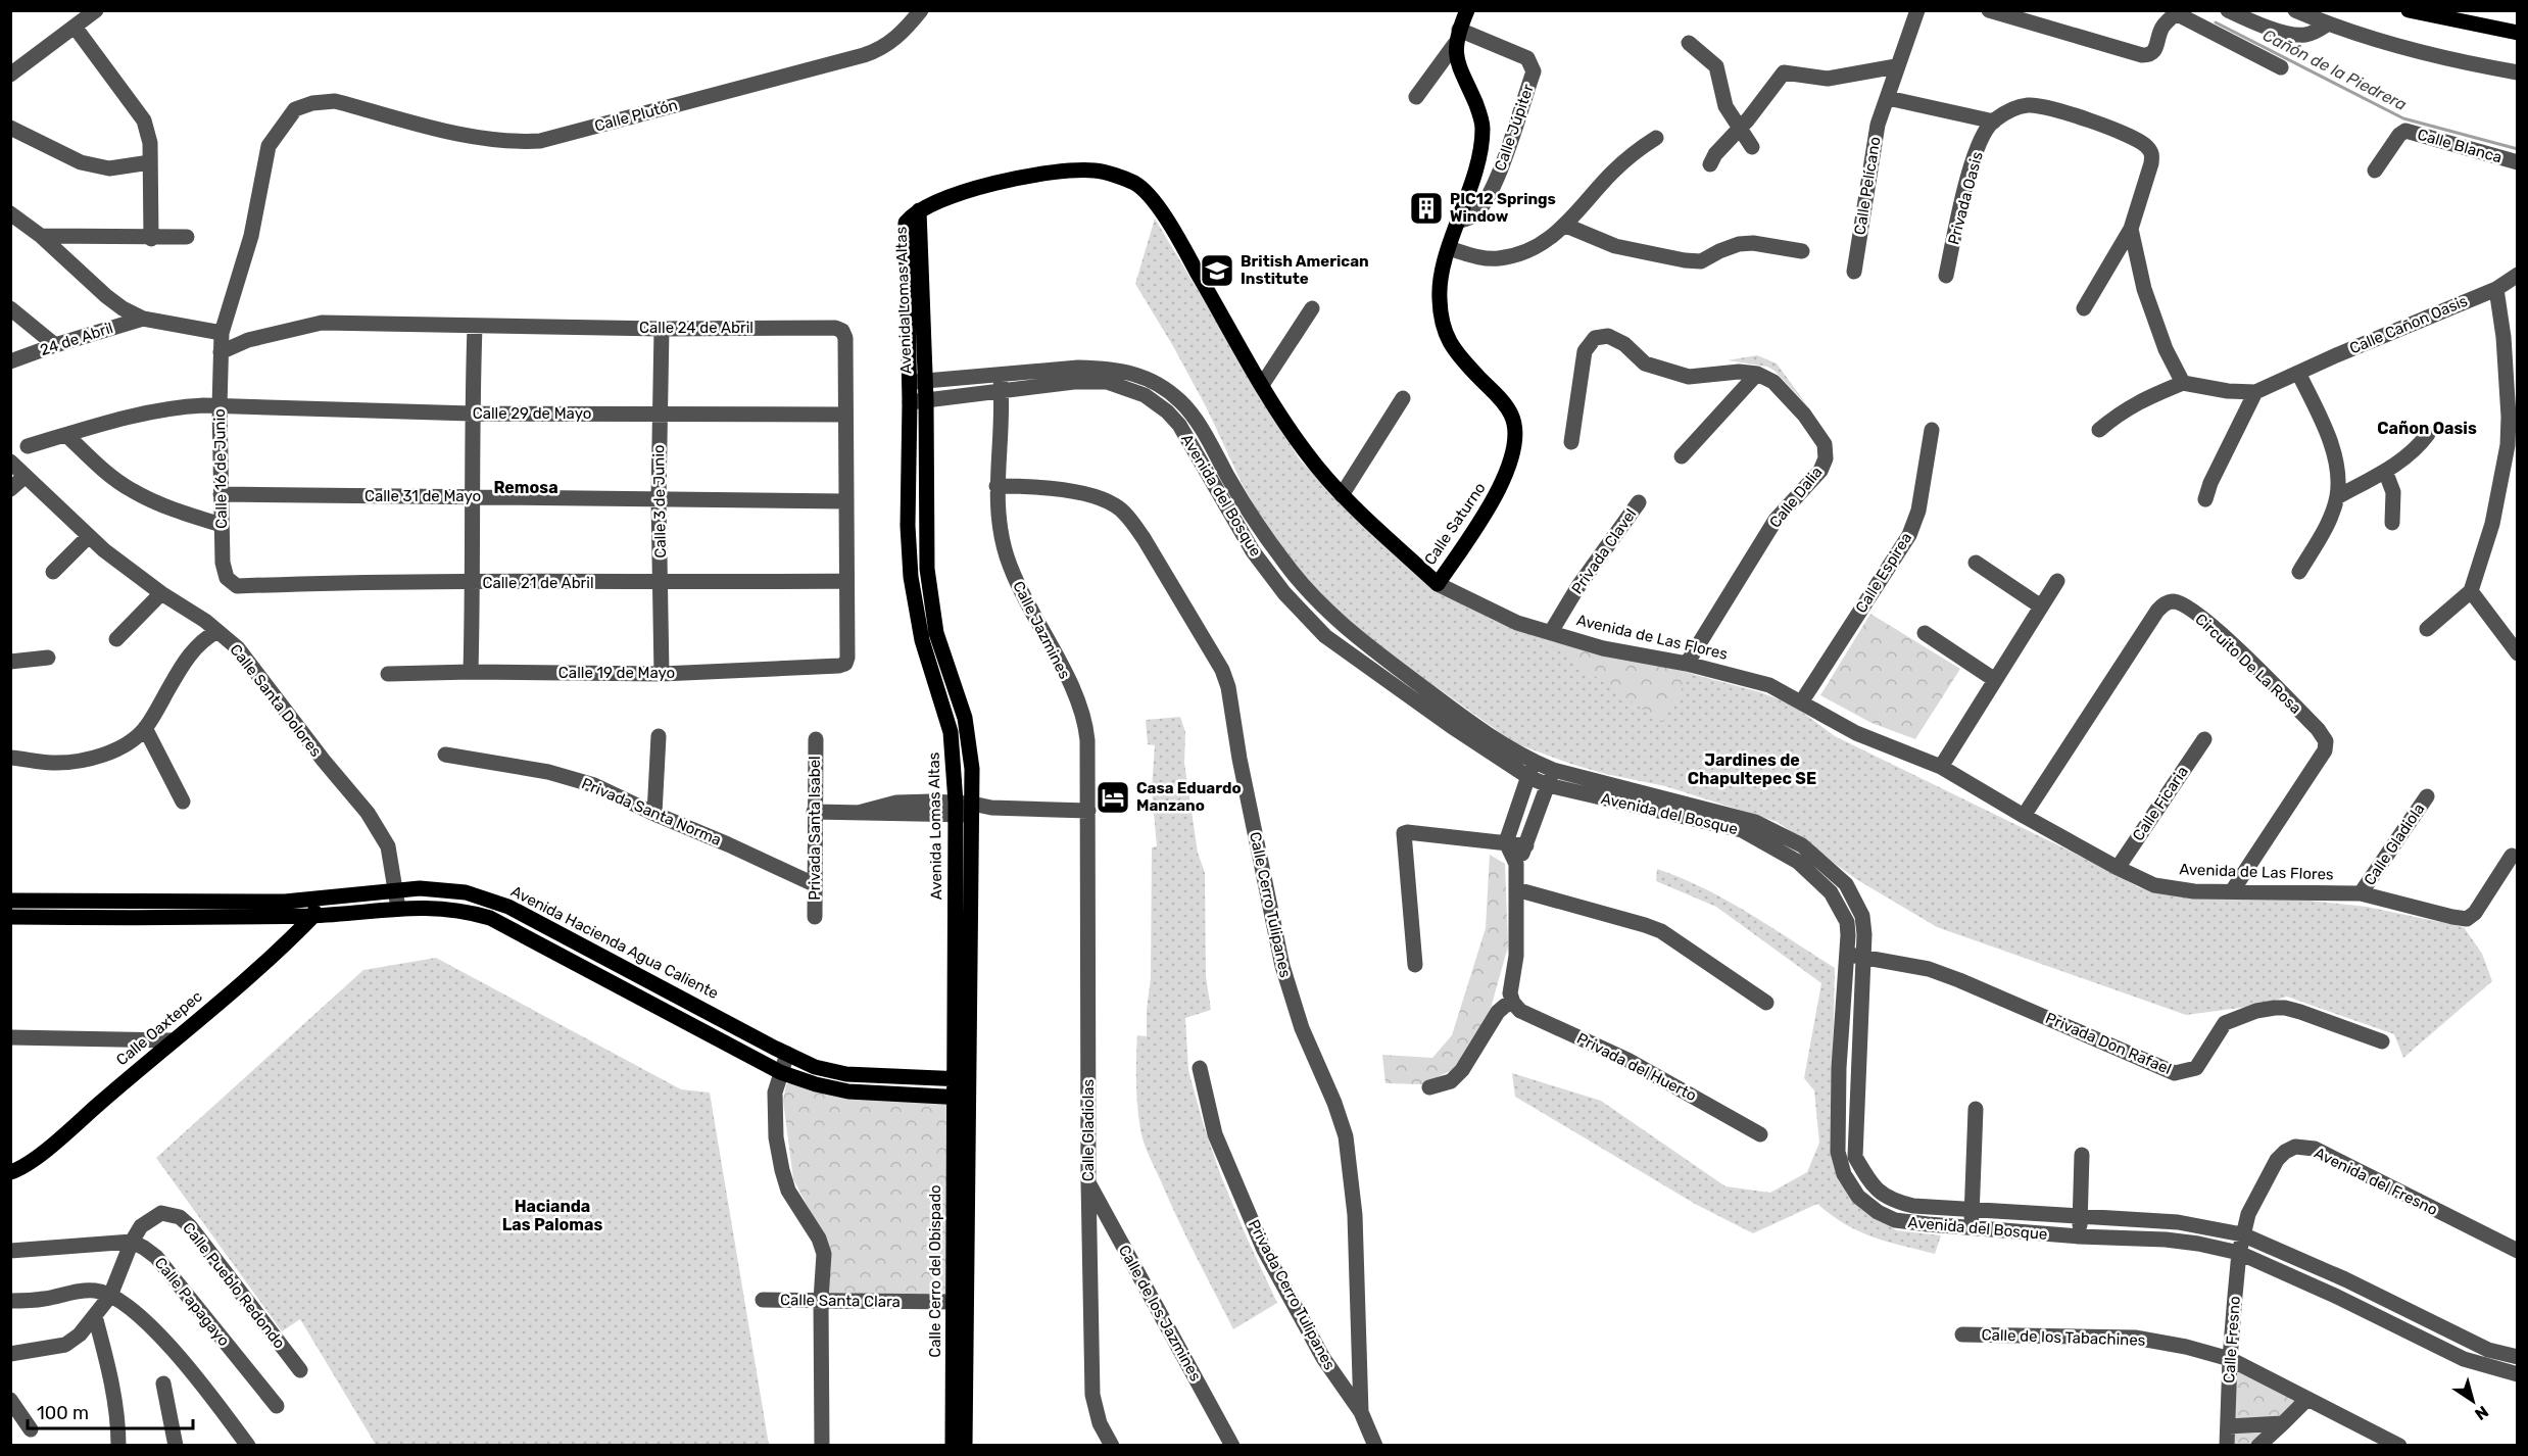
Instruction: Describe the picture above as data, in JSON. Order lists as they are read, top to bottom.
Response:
{
  "streets": {
    "main road": [
      "Avenida Lomas Altas",
      "Calle Saturno",
      "Avenida de Las Flores",
      "Avenida Hacienda Agua Caliente",
      "Calle Oaxtepec",
      "Calle Cerro del Obispado"
    ],
    "street": [
      "Calle Plutón",
      "Calle Júpiter",
      "Calle Blanca",
      "Calle Pelícano",
      "Privada Oasis",
      "Calle Cañon Oasis",
      "Calle 24 de Abril",
      "24 de Abril",
      "Calle 29 de Mayo",
      "Calle 16 de Junio",
      "Avenida del Bosque",
      "Calle 31 de Mayo",
      "Calle Dalia",
      "Calle 3 de Junio",
      "Privada Clavel",
      "Calle Espirea",
      "Calle 21 de Abril",
      "Calle Jazmines",
      "Circuito De La Rosa",
      "Calle 19 de Mayo",
      "Calle Santa Dolores",
      "Calle Ficaria",
      "Privada Santa Norma",
      "Privada Santa Isabel",
      "Calle Gladiola",
      "Calle Cerro Tulipanes",
      "Privada Don Rafael",
      "Privada del Huerto",
      "Calle Gladiolas",
      "Avenida del Fresno",
      "Calle Pueblo Redondo",
      "Privada Cerro Tulipanes",
      "Calle Santa Clara",
      "Calle Papagayo",
      "Calle de los Jazmines",
      "Calle de los Tabachines",
      "Calle Fresno"
    ]
  },
  "crossings": [
    ["Calle Plutón", "Calle 16 de Junio"],
    ["Calle Júpiter", "Calle Saturno"],
    ["Avenida Lomas Altas", "Avenida del Bosque"],
    ["Avenida Lomas Altas", "Avenida de Las Flores"],
    ["Avenida Lomas Altas", "Avenida Hacienda Agua Caliente"],
    ["Avenida Lomas Altas", "Calle Cerro del Obispado"],
    ["Calle 24 de Abril", "Calle 29 de Mayo"],
    ["Calle 24 de Abril", "Calle 16 de Junio"],
    ["Calle 24 de Abril", "Calle 31 de Mayo"],
    ["Calle 24 de Abril", "Calle 3 de Junio"],
    ["Calle 24 de Abril", "Calle 21 de Abril"],
    ["Calle 24 de Abril", "Calle 19 de Mayo"],
    ["Calle 29 de Mayo", "Calle 16 de Junio"],
    ["Calle 29 de Mayo", "Calle 3 de Junio"],
    ["Calle 16 de Junio", "Calle 31 de Mayo"],
    ["Calle 16 de Junio", "Calle 21 de Abril"],
    ["Avenida del Bosque", "Calle Jazmines"],
    ["Avenida del Bosque", "Privada Don Rafael"],
    ["Avenida del Bosque", "Avenida del Fresno"],
    ["Avenida del Bosque", "Calle Fresno"],
    ["Calle 31 de Mayo", "Calle 3 de Junio"],
    ["Calle Dalia", "Avenida de Las Flores"],
    ["Calle 3 de Junio", "Calle 21 de Abril"],
    ["Calle 3 de Junio", "Calle 19 de Mayo"],
    ["Calle Saturno", "Avenida de Las Flores"],
    ["Privada Clavel", "Avenida de Las Flores"],
    ["Calle Espirea", "Avenida de Las Flores"],
    ["Calle Jazmines", "Calle Cerro Tulipanes"],
    ["Calle Jazmines", "Calle Gladiolas"],
    ["Avenida de Las Flores", "Circuito De La Rosa"],
    ["Avenida de Las Flores", "Calle Ficaria"],
    ["Avenida de Las Flores", "Calle Gladiola"],
    ["Calle Santa Dolores", "Avenida Hacienda Agua Caliente"],
    ["Privada Santa Norma", "Privada Santa Isabel"],
    ["Calle Cerro Tulipanes", "Privada Cerro Tulipanes"],
    ["Calle Gladiolas", "Calle de los Jazmines"],
    ["Avenida del Fresno", "Calle Fresno"],
    ["Calle Cerro del Obispado", "Calle Santa Clara"],
    ["Calle Pueblo Redondo", "Calle Papagayo"],
    ["Calle de los Tabachines", "Calle Fresno"]
  ],
  "districts": [
    "Cañon Oasis",
    "Remosa",
    "Jardines de Chapultepec SE",
    "Hacianda Las Palomas"
  ],
  "water": ["Cañón de la Piedrera"],
  "places": {
    "building": ["PIC12 Springs Window"],
    "school or university": ["British American Institute"],
    "hotel": ["Casa Eduardo Manzano"]
  },
  "scale_bar": "100 m",
  "north": "bottom right"
}
